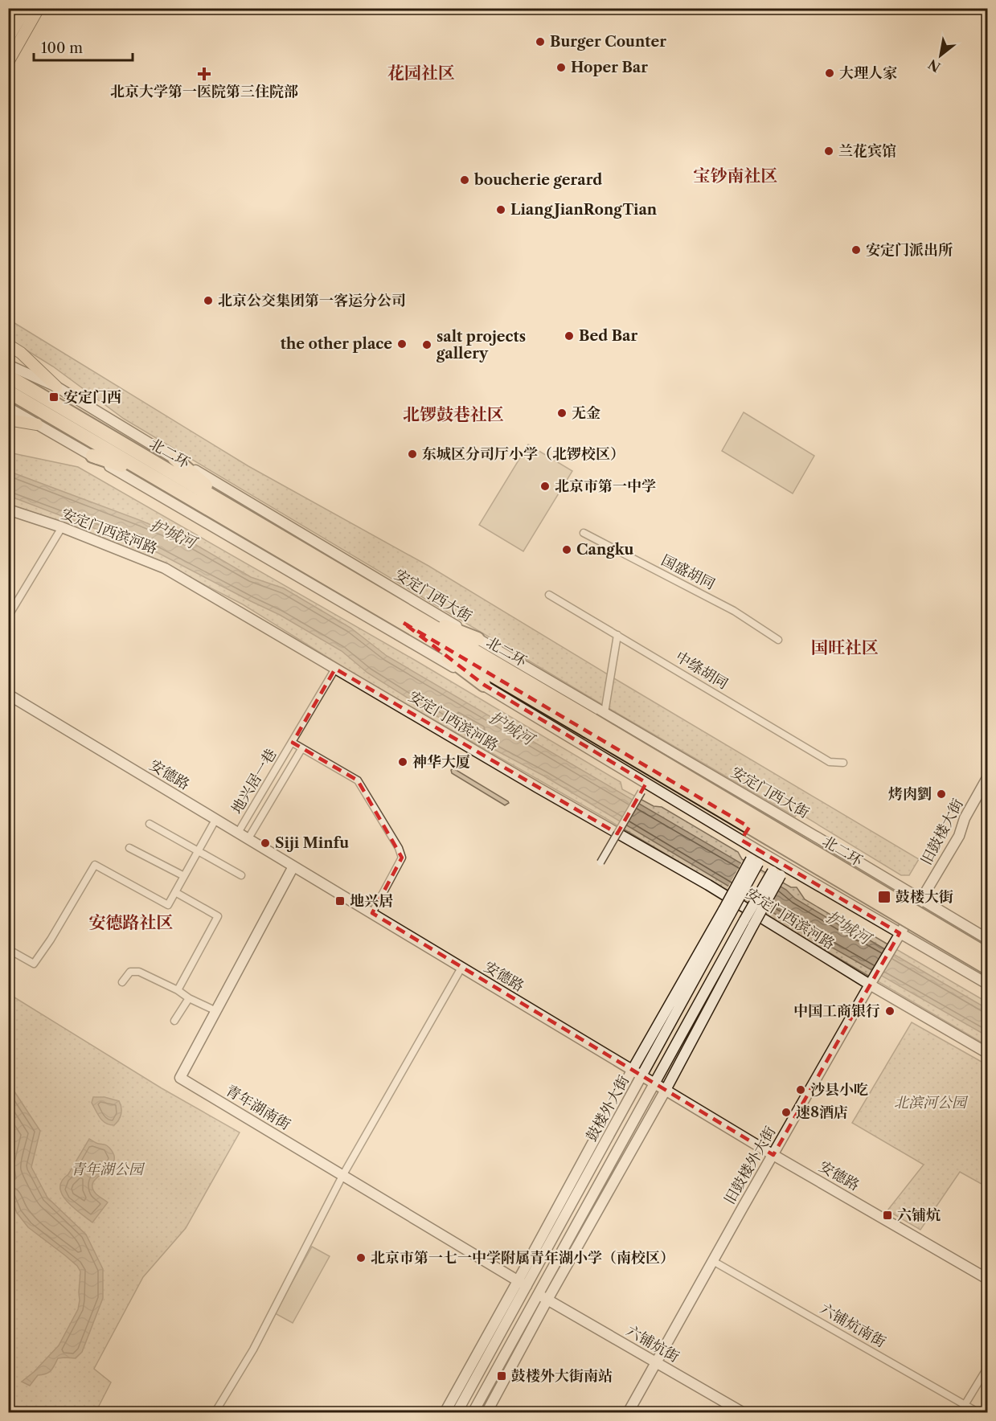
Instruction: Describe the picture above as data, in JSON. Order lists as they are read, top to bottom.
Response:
{
  "streets": {
    "highway": ["北二环"],
    "street": [
      "安定门西滨河路",
      "国盛胡同",
      "安定门西大街",
      "中绦胡同",
      "安德路",
      "地兴居一巷",
      "旧鼓楼大街",
      "青年湖南街",
      "鼓楼外大街",
      "旧鼓楼外大街",
      "六铺炕南街",
      "六铺炕街"
    ]
  },
  "crossings": [
    ["安定门西滨河路", "地兴居一巷"],
    ["安定门西滨河路", "旧鼓楼外大街"],
    ["安定门西大街", "旧鼓楼大街"],
    ["安定门西大街", "鼓楼外大街"],
    ["安德路", "地兴居一巷"],
    ["安德路", "青年湖南街"],
    ["安德路", "鼓楼外大街"],
    ["安德路", "旧鼓楼外大街"],
    ["旧鼓楼大街", "旧鼓楼外大街"],
    ["青年湖南街", "鼓楼外大街"],
    ["鼓楼外大街", "六铺炕街"],
    ["旧鼓楼外大街", "六铺炕南街"],
    ["旧鼓楼外大街", "六铺炕街"]
  ],
  "districts": [
    "花园社区",
    "宝钞南社区",
    "北锣鼓巷社区",
    "国旺社区",
    "安德路社区"
  ],
  "water": ["护城河"],
  "parks": ["北滨河公园", "青年湖公园"],
  "places": {
    "other": [
      "Burger Counter",
      "Hoper Bar",
      "大理人家",
      "兰花宾馆",
      "boucherie gerard",
      "LiangJianRongTian",
      "安定门派出所",
      "北京公交集团第一客运分公司",
      "Bed Bar",
      "the other place",
      "salt projects gallery",
      "无金",
      "东城区分司厅小学（北锣校区）",
      "北京市第一中学",
      "Cangku",
      "神华大厦",
      "烤肉劉",
      "Siji Minfu",
      "中国工商银行",
      "沙县小吃",
      "速8酒店",
      "北京市第一七一中学附属青年湖小学（南校区）"
    ],
    "health": ["北京大学第一医院第三住院部"],
    "transit": [
      "安定门西",
      "鼓楼大街",
      "地兴居",
      "六铺炕",
      "鼓楼外大街南站"
    ]
  },
  "scale_bar": "100 m",
  "north": "bottom left"
}
